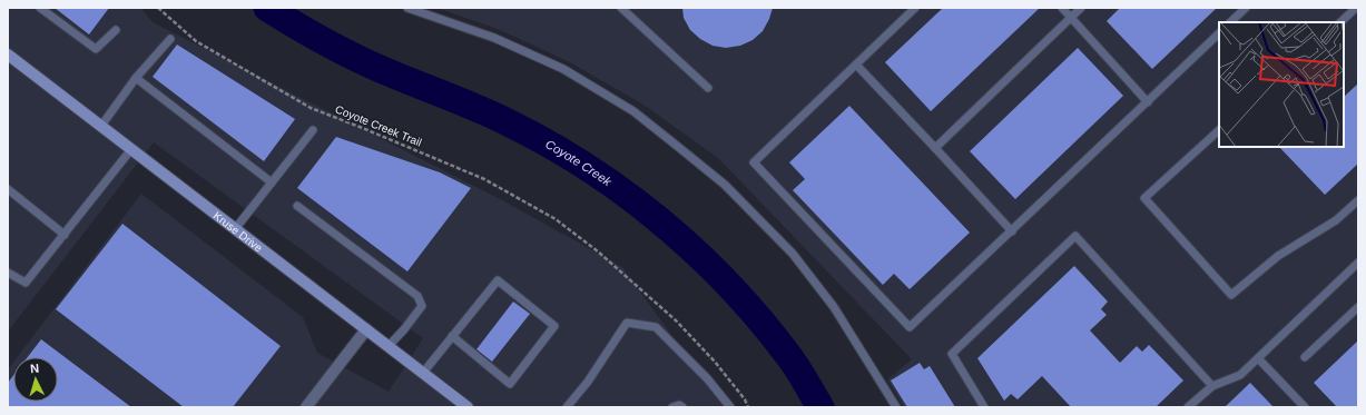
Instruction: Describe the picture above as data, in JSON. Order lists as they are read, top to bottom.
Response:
{
  "streets": {
    "street": ["Kruse Drive"],
    "path": ["Coyote Creek Trail"]
  },
  "water": ["Coyote Creek"],
  "north": "top"
}
